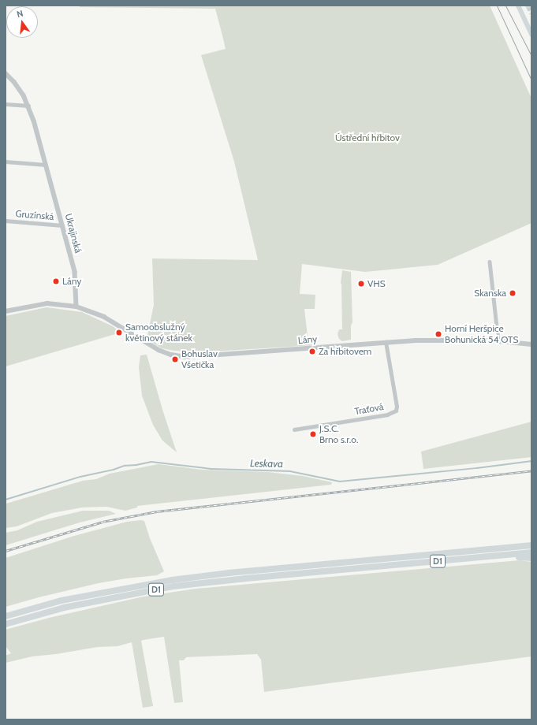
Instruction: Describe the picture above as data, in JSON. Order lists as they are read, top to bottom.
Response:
{
  "streets": {
    "highway": ["D1"],
    "street": [
      "Gruzínská",
      "Ukrajinská",
      "Lány",
      "Traťová"
    ]
  },
  "crossings": [
    ["Gruzínská", "Ukrajinská"],
    ["Ukrajinská", "Lány"],
    ["Lány", "Traťová"]
  ],
  "water": ["Leskava"],
  "parks": ["Ústřední hřbitov"],
  "places": [
    "Lány",
    "VHS",
    "Skanska",
    "Samoobslužný květinový stánek",
    "Horní Heršpice Bohunická 54 OTS",
    "Za hřbitovem",
    "Bohuslav Všetička",
    "J.S.C. Brno s.r.o."
  ],
  "north": "top"
}
